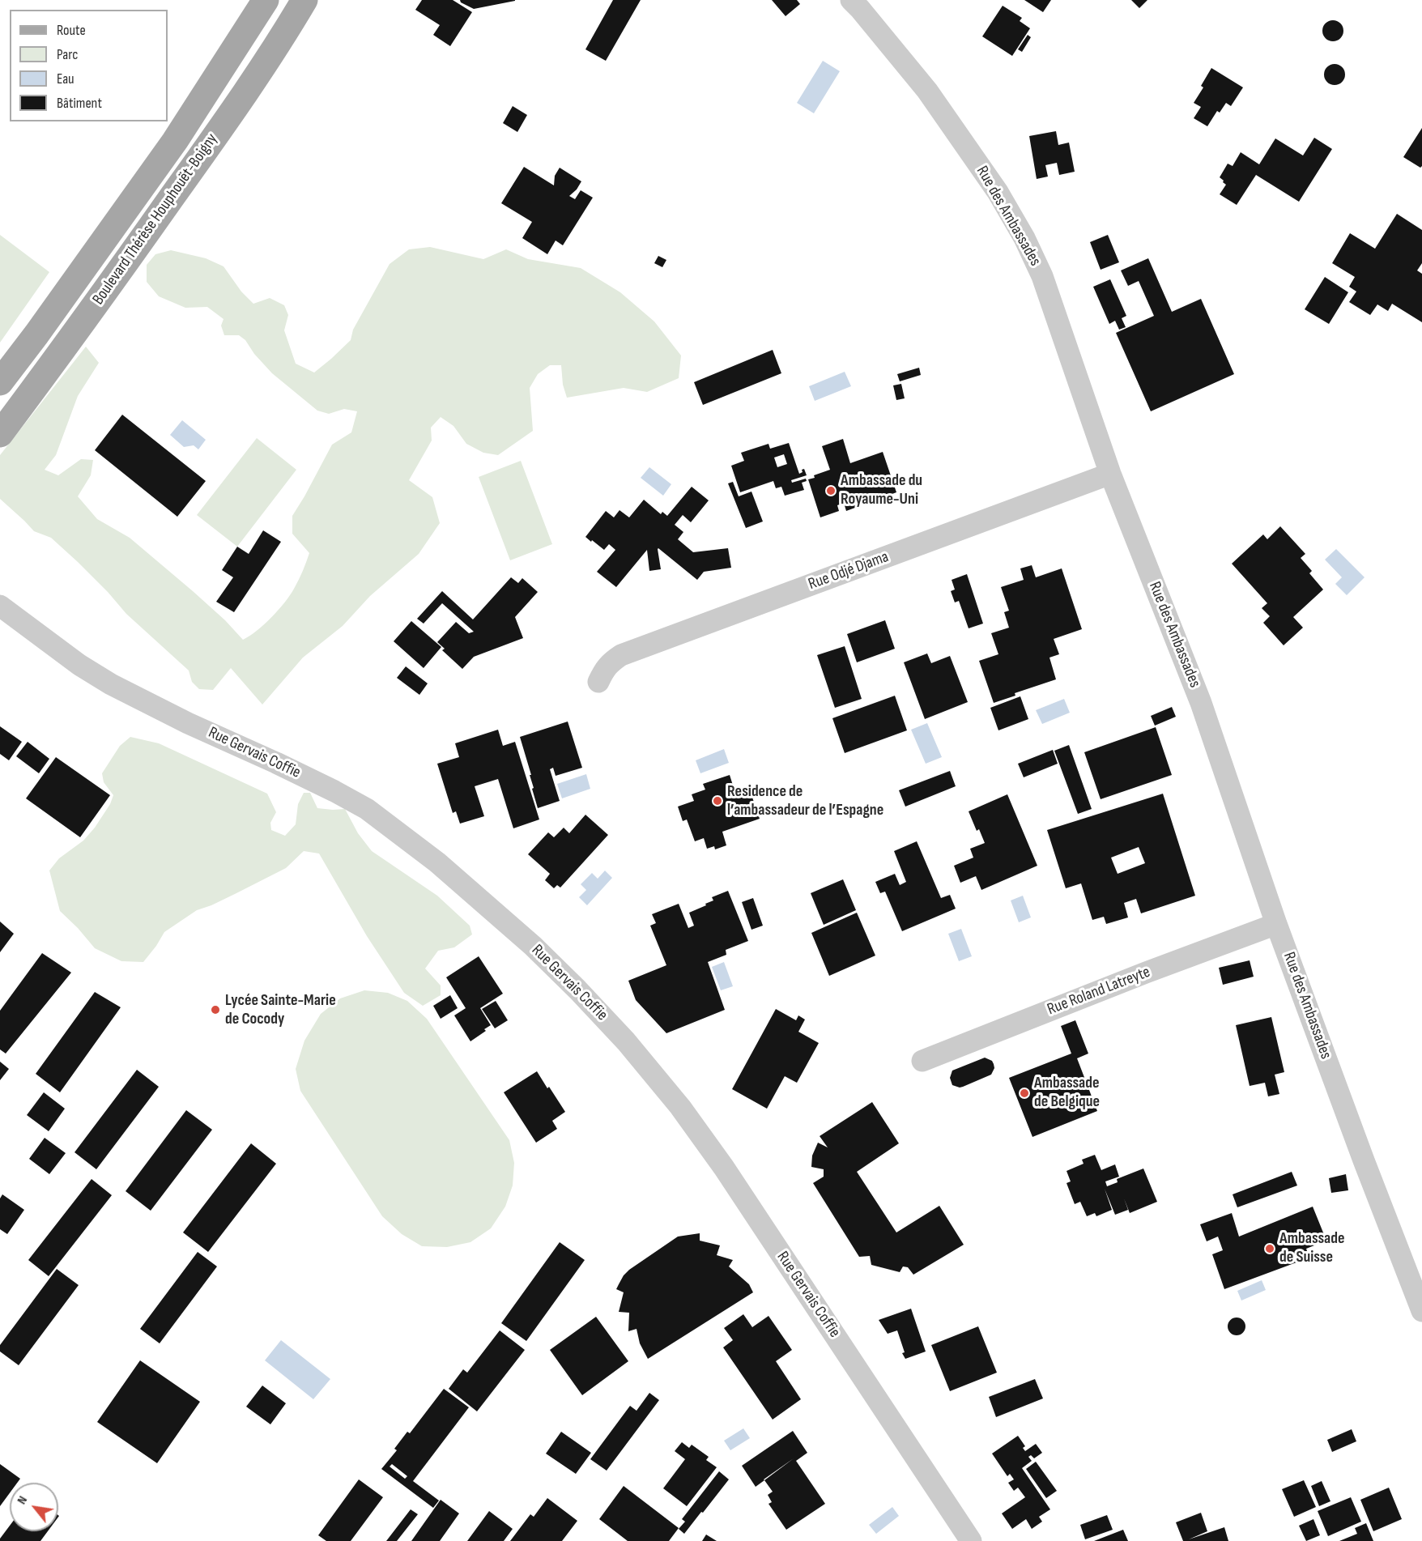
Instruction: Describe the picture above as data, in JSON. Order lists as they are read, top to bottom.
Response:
{
  "streets": {
    "main road": ["Boulevard Thérèse Houphouët-Boigny"],
    "street": [
      "Rue des Ambassades",
      "Rue Odjé Djama",
      "Rue Gervais Coffie",
      "Rue Roland Latreyte"
    ]
  },
  "crossings": [
    ["Rue des Ambassades", "Rue Odjé Djama"],
    ["Rue des Ambassades", "Rue Roland Latreyte"]
  ],
  "places": [
    "Ambassade du Royaume-Uni",
    "Residence de l’ambassadeur de l’Espagne",
    "Lycée Sainte-Marie de Cocody",
    "Ambassade de Belgique",
    "Ambassade de Suisse"
  ],
  "legend": [
    "Route",
    "Parc",
    "Eau",
    "Bâtiment"
  ],
  "north": "top left"
}
